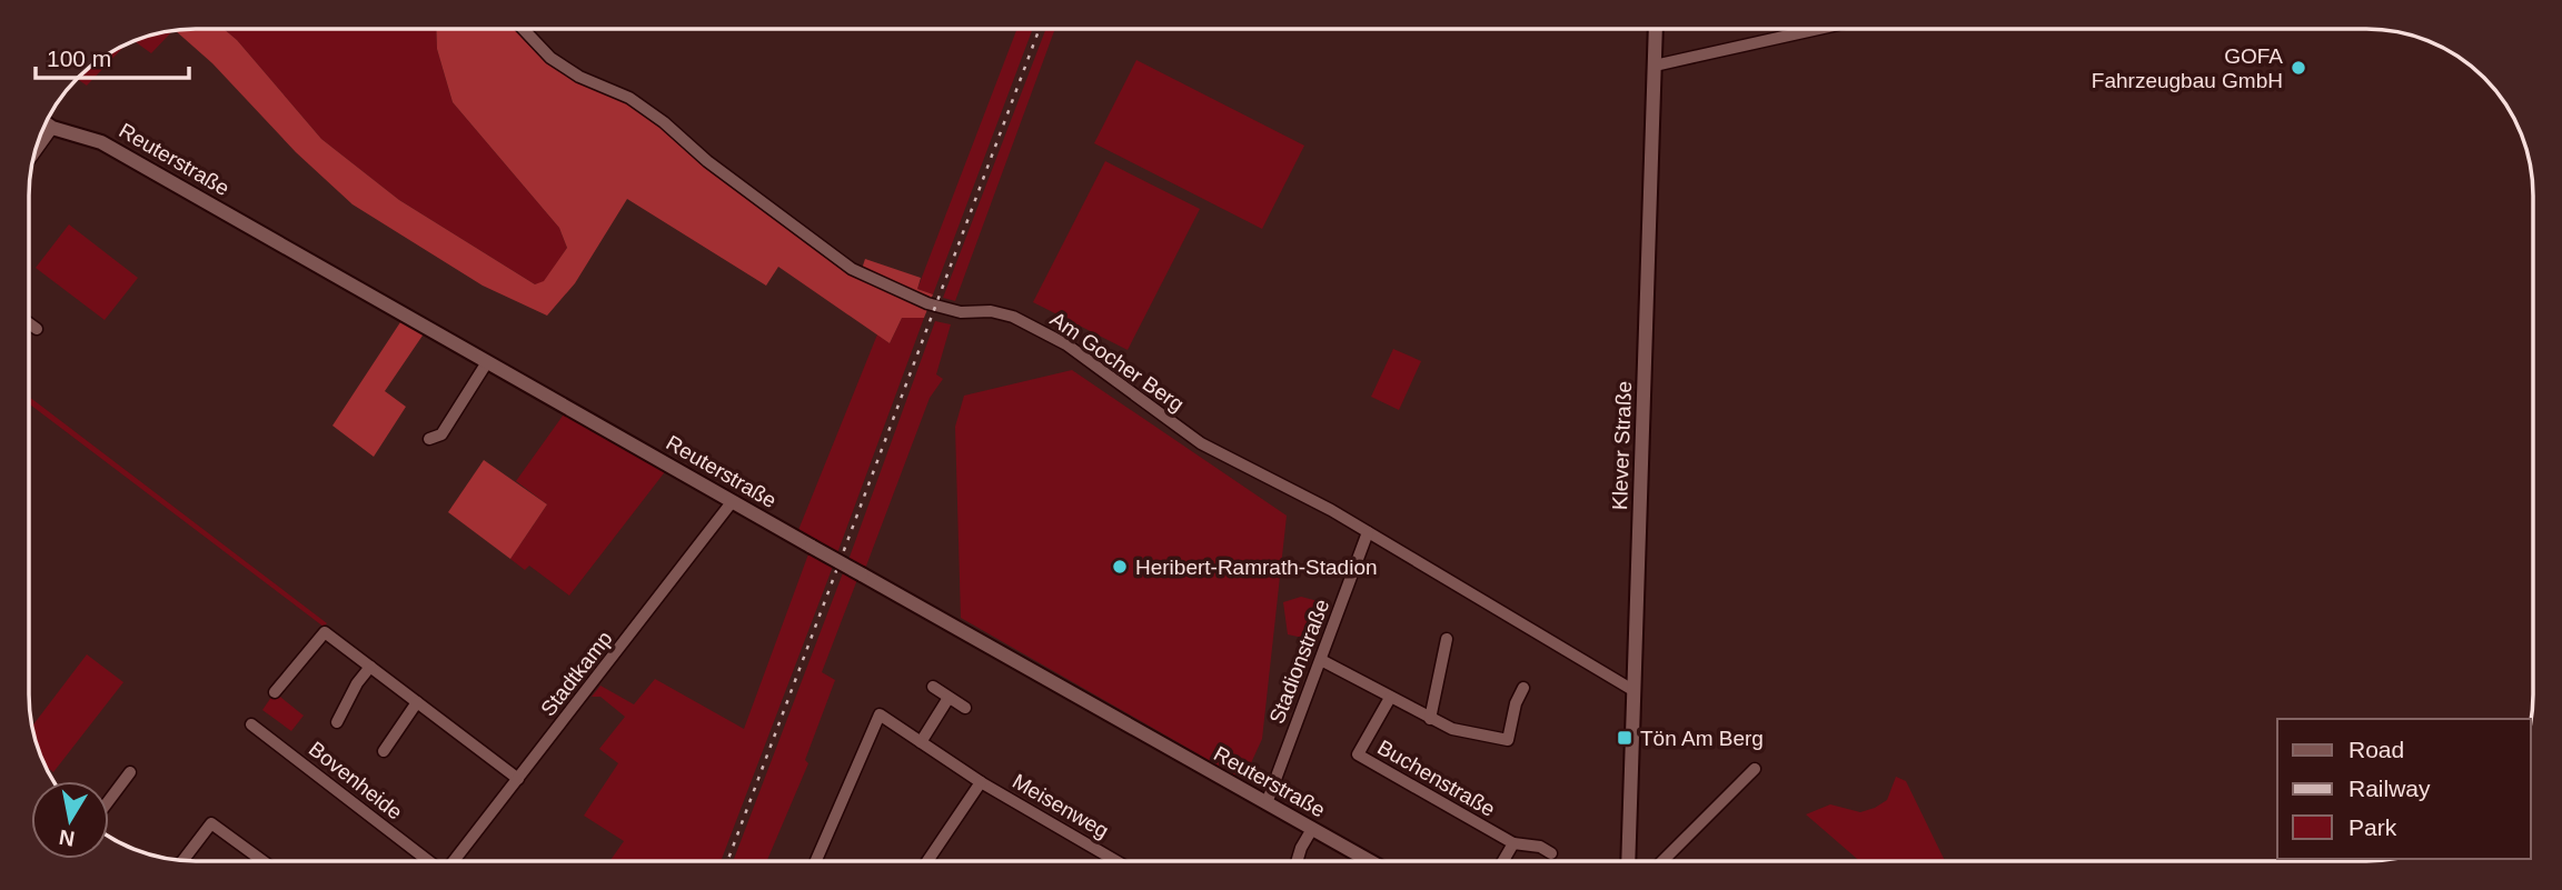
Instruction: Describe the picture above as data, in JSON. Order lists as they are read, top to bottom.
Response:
{
  "streets": {
    "street": [
      "Reuterstraße",
      "Am Gocher Berg",
      "Klever Straße",
      "Stadionstraße",
      "Stadtkamp",
      "Buchenstraße",
      "Bovenheide",
      "Meisenweg"
    ]
  },
  "crossings": [
    ["Reuterstraße", "Stadionstraße"],
    ["Reuterstraße", "Stadtkamp"],
    ["Am Gocher Berg", "Klever Straße"],
    ["Am Gocher Berg", "Stadionstraße"]
  ],
  "places": {
    "other": ["GOFA Fahrzeugbau GmbH", "Heribert-Ramrath-Stadion"],
    "transit": ["Tön Am Berg"]
  },
  "legend": ["Road", "Railway", "Park"],
  "scale_bar": "100 m",
  "north": "bottom"
}
